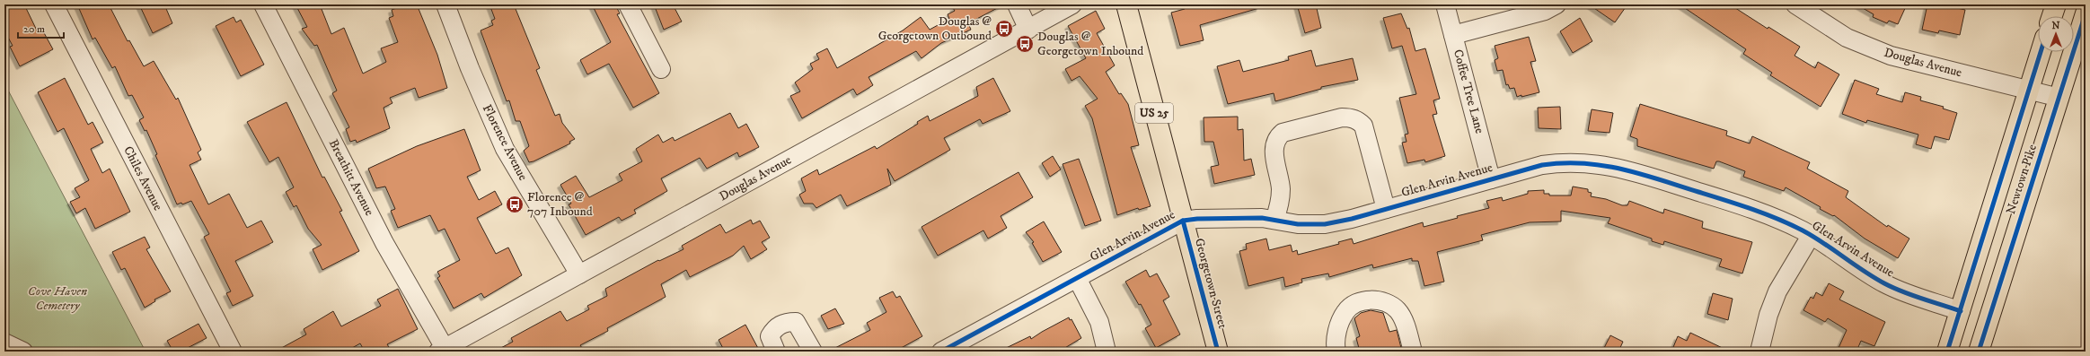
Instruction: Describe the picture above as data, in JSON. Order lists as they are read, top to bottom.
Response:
{
  "streets": {
    "main road": ["US 25", "Newtown Pike", "Georgetown Street"],
    "street": [
      "Douglas Avenue",
      "Coffee Tree Lane",
      "Florence Avenue",
      "Breathitt Avenue",
      "Chiles Avenue",
      "Glen Arvin Avenue"
    ]
  },
  "crossings": [
    ["Douglas Avenue", "Florence Avenue"],
    ["Douglas Avenue", "Breathitt Avenue"],
    ["Douglas Avenue", "Newtown Pike"],
    ["Coffee Tree Lane", "Glen Arvin Avenue"],
    ["Newtown Pike", "Glen Arvin Avenue"],
    ["Glen Arvin Avenue", "Georgetown Street"]
  ],
  "parks": ["Cove Haven Cemetery"],
  "places": {
    "bus stop": ["Douglas @ Georgetown Outbound", "Douglas @ Georgetown Inbound", "Florence @ 707 Inbound"]
  },
  "scale_bar": "20 m",
  "north": "top"
}
